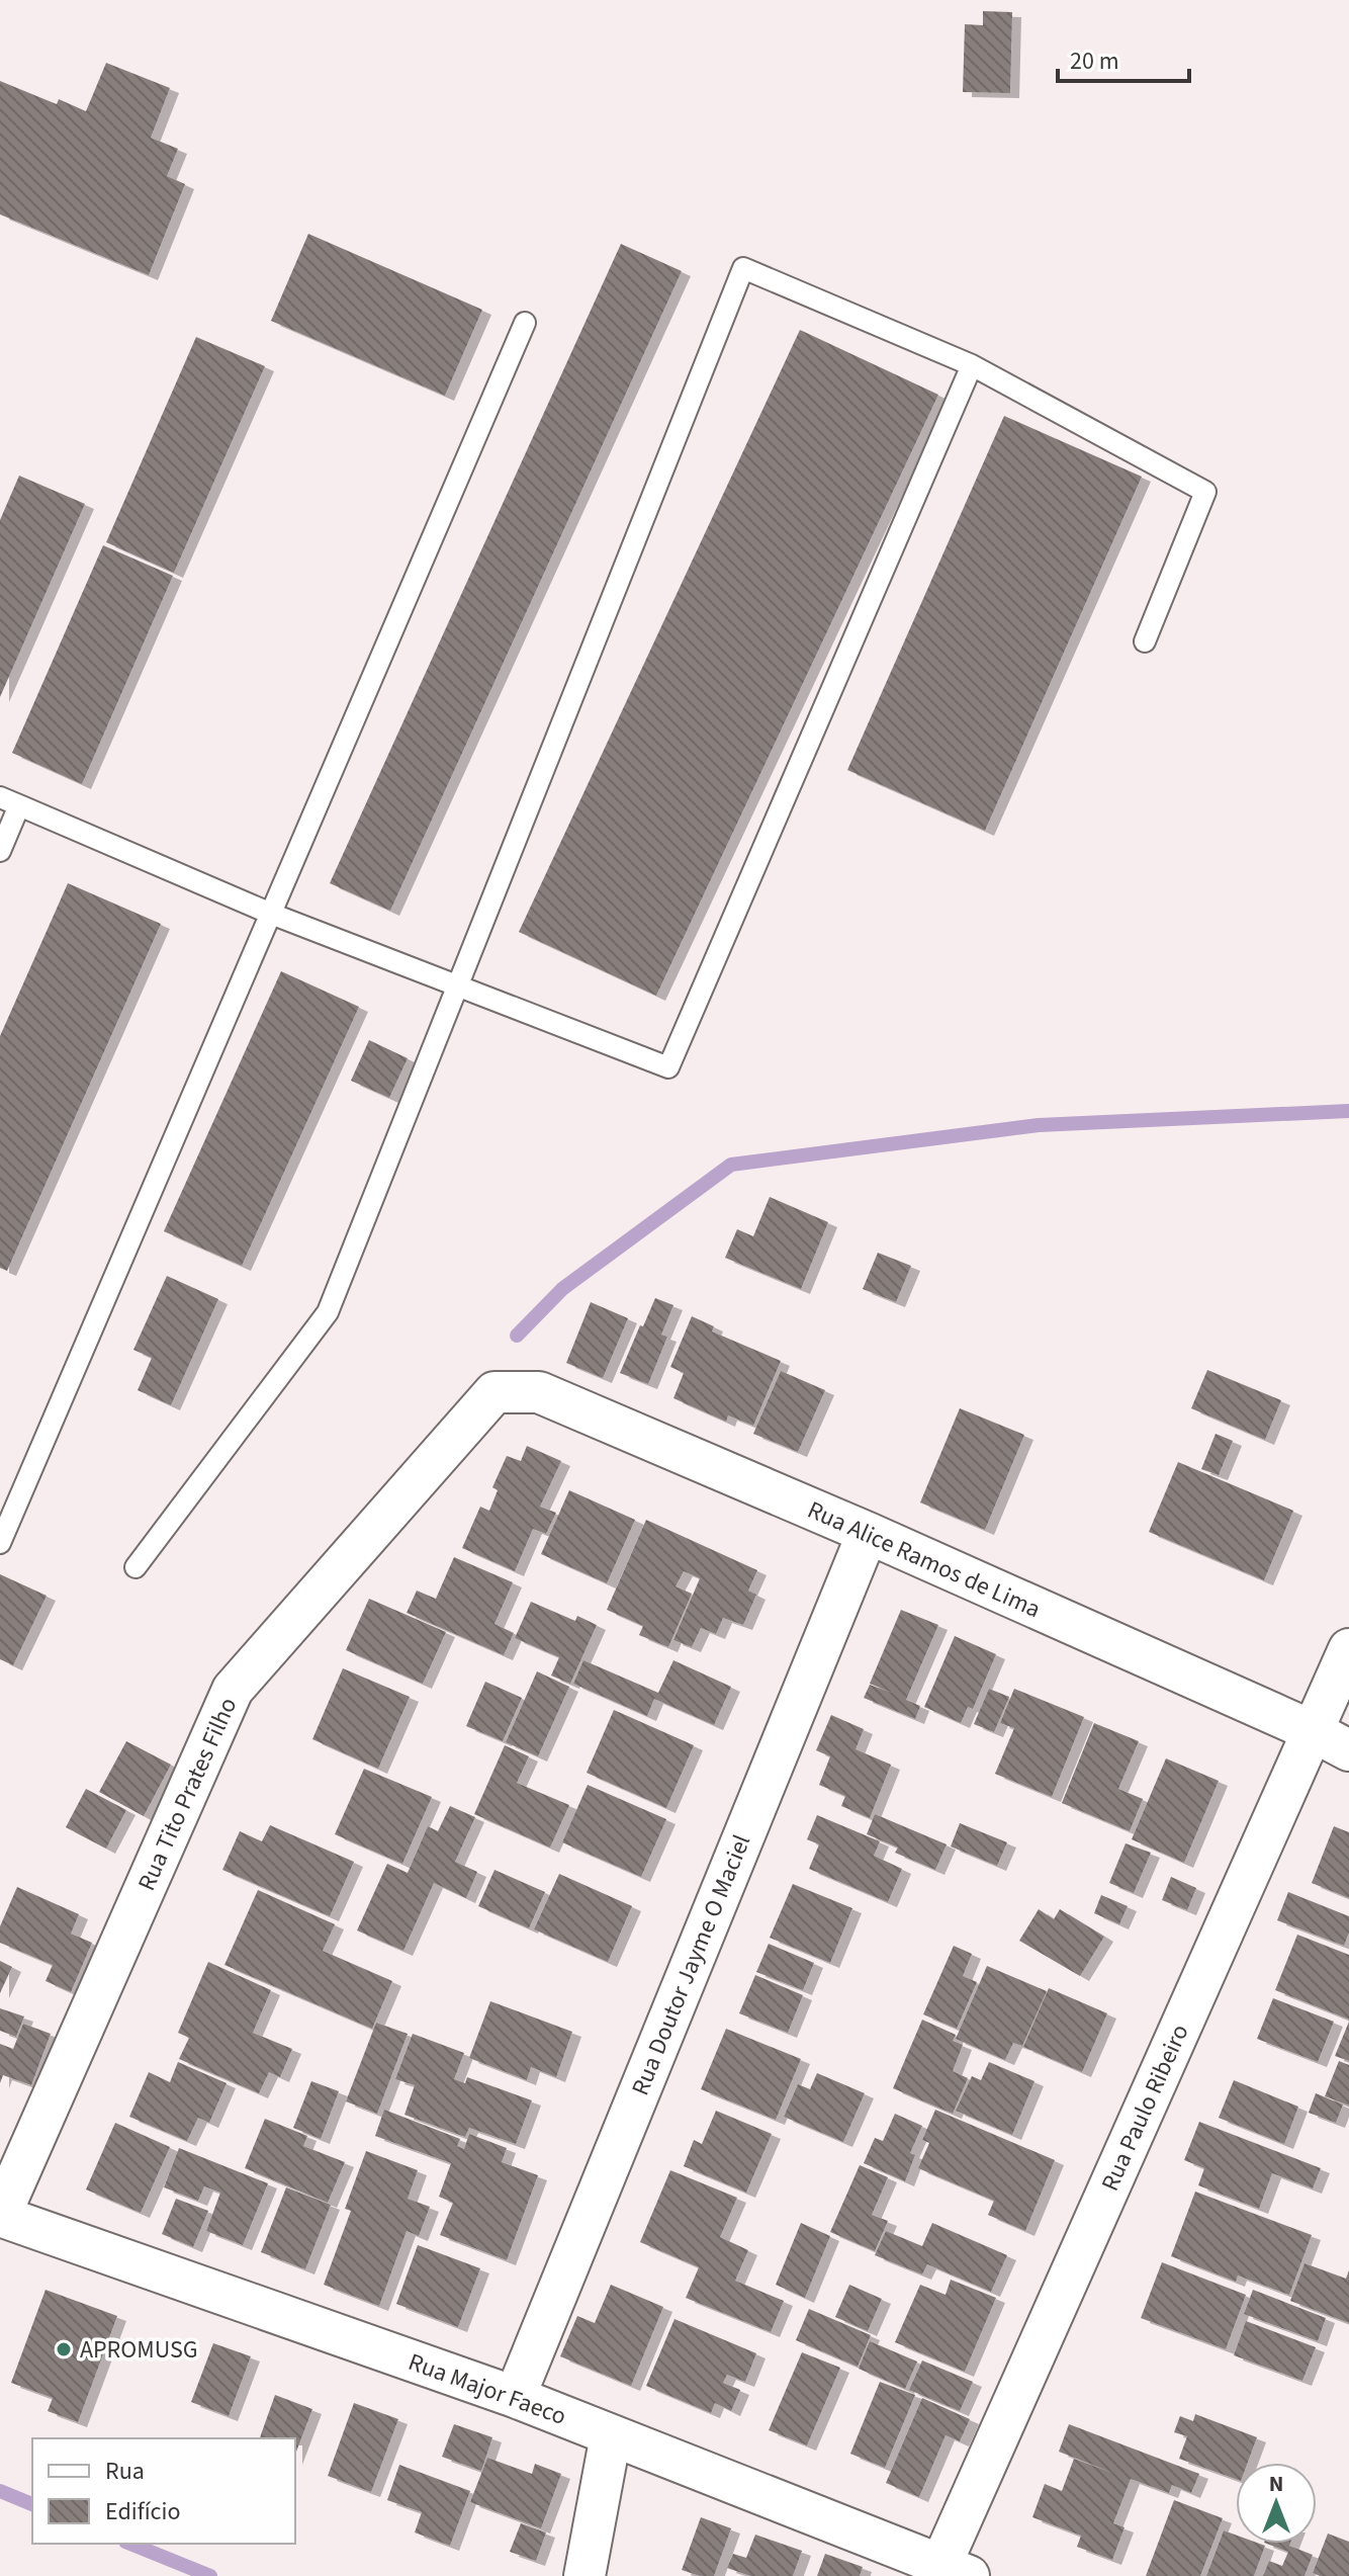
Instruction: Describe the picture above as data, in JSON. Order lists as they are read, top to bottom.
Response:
{
  "streets": {
    "street": [
      "Rua Alice Ramos de Lima",
      "Rua Tito Prates Filho",
      "Rua Doutor Jayme O Maciel",
      "Rua Paulo Ribeiro",
      "Rua Major Faeco"
    ]
  },
  "crossings": [
    ["Rua Alice Ramos de Lima", "Rua Tito Prates Filho"],
    ["Rua Alice Ramos de Lima", "Rua Doutor Jayme O Maciel"],
    ["Rua Alice Ramos de Lima", "Rua Paulo Ribeiro"],
    ["Rua Tito Prates Filho", "Rua Major Faeco"],
    ["Rua Doutor Jayme O Maciel", "Rua Major Faeco"],
    ["Rua Paulo Ribeiro", "Rua Major Faeco"]
  ],
  "places": ["APROMUSG"],
  "legend": ["Rua", "Edifício"],
  "scale_bar": "20 m",
  "north": "top"
}
